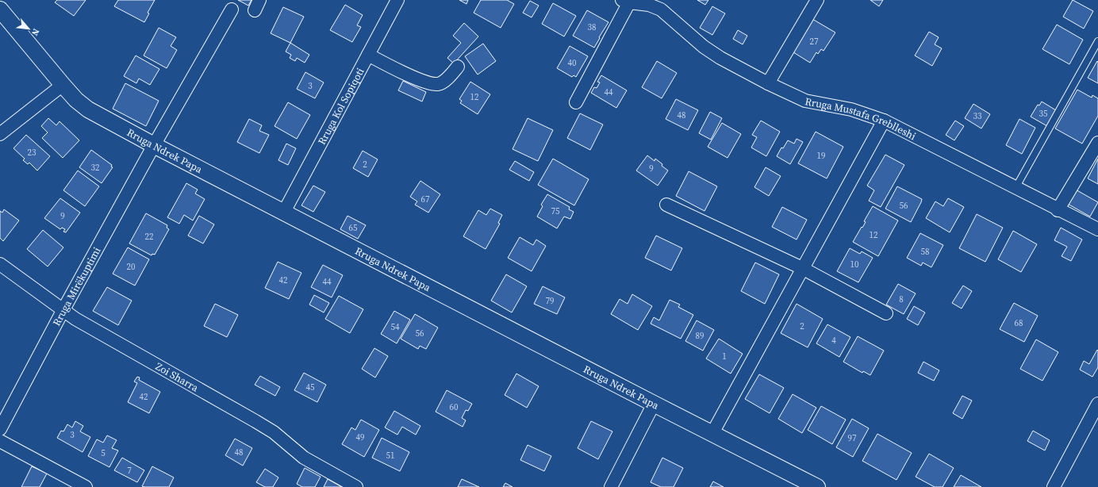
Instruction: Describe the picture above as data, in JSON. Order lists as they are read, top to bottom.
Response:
{
  "streets": {
    "street": [
      "Rruga Kol Sopiqoti",
      "Rruga Mustafa Greblleshi",
      "Rruga Ndrek Papa",
      "Rruga Mirëkuptimi",
      "Zoi Sharra"
    ]
  },
  "crossings": [
    ["Rruga Kol Sopiqoti", "Rruga Ndrek Papa"],
    ["Rruga Ndrek Papa", "Rruga Mirëkuptimi"],
    ["Rruga Mirëkuptimi", "Zoi Sharra"]
  ],
  "house_numbers": [
    "38",
    "27",
    "40",
    "3",
    "44",
    "12",
    "35",
    "48",
    "33",
    "23",
    "19",
    "2",
    "32",
    "9",
    "67",
    "56",
    "75",
    "9",
    "65",
    "12",
    "22",
    "58",
    "10",
    "20",
    "42",
    "44",
    "8",
    "79",
    "68",
    "2",
    "54",
    "56",
    "89",
    "4",
    "1",
    "45",
    "42",
    "60",
    "3",
    "49",
    "97",
    "48",
    "5",
    "51",
    "7"
  ],
  "north": "bottom right"
}
